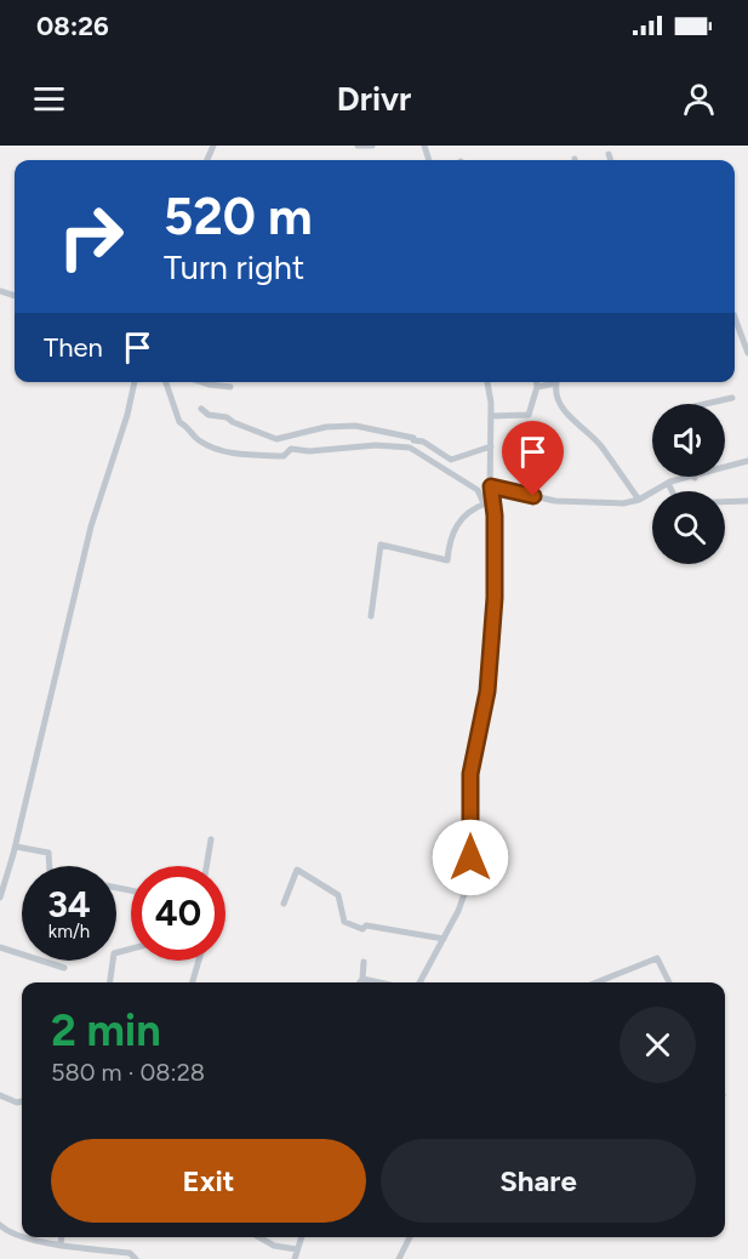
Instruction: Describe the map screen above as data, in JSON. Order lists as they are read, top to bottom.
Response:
{
  "page": {
    "status": "08:26",
    "header": "Drivr",
    "turn": ["520 m", "Turn right"],
    "then": "Then",
    "speed": "34 km/h",
    "limit": "40",
    "heading": ["2 min", "580 m · 08:28"],
    "buttons": ["Exit", "Share"]
  }
}
